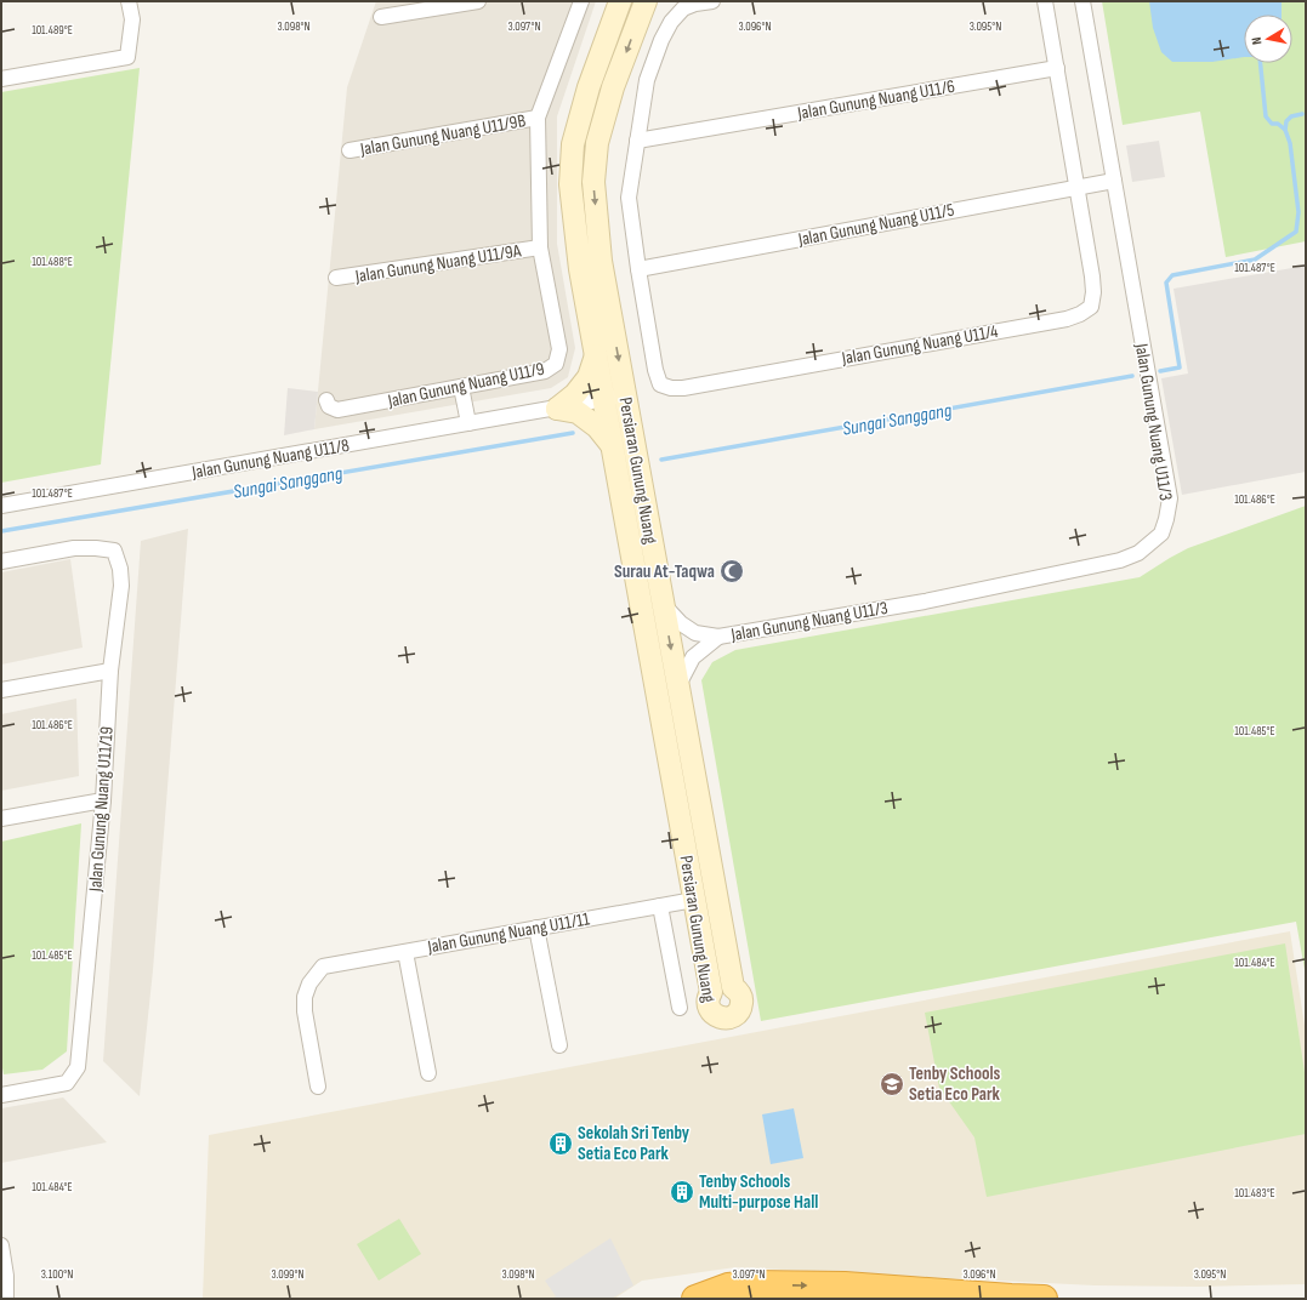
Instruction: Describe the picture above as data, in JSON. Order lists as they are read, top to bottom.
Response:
{
  "streets": {
    "street": [
      "Jalan Gunung Nuang U11/6",
      "Jalan Gunung Nuang U11/9B",
      "Jalan Gunung Nuang U11/5",
      "Jalan Gunung Nuang U11/9A",
      "Jalan Gunung Nuang U11/4",
      "Jalan Gunung Nuang U11/9",
      "Jalan Gunung Nuang U11/3",
      "Jalan Gunung Nuang U11/8",
      "Persiaran Gunung Nuang",
      "Jalan Gunung Nuang U11/19",
      "Jalan Gunung Nuang U11/11"
    ]
  },
  "crossings": [
    ["Jalan Gunung Nuang U11/9B", "Jalan Gunung Nuang U11/9"],
    ["Jalan Gunung Nuang U11/5", "Jalan Gunung Nuang U11/4"],
    ["Jalan Gunung Nuang U11/5", "Jalan Gunung Nuang U11/3"],
    ["Jalan Gunung Nuang U11/9A", "Jalan Gunung Nuang U11/9"],
    ["Jalan Gunung Nuang U11/3", "Persiaran Gunung Nuang"],
    ["Jalan Gunung Nuang U11/8", "Persiaran Gunung Nuang"],
    ["Persiaran Gunung Nuang", "Jalan Gunung Nuang U11/11"]
  ],
  "water": ["Sungai Sanggang"],
  "places": {
    "mosque": ["Surau At-Taqwa"],
    "school or university": ["Tenby Schools Setia Eco Park"],
    "building": ["Sekolah Sri Tenby Setia Eco Park", "Tenby Schools Multi-purpose Hall"]
  },
  "north": "left",
  "coordinates": [
    "3.098°N",
    "3.097°N",
    "3.096°N",
    "3.095°N",
    "101.489°E",
    "101.488°E",
    "101.487°E",
    "101.486°E",
    "101.485°E",
    "101.484°E",
    "101.483°E",
    "3.100°N",
    "3.099°N"
  ]
}
